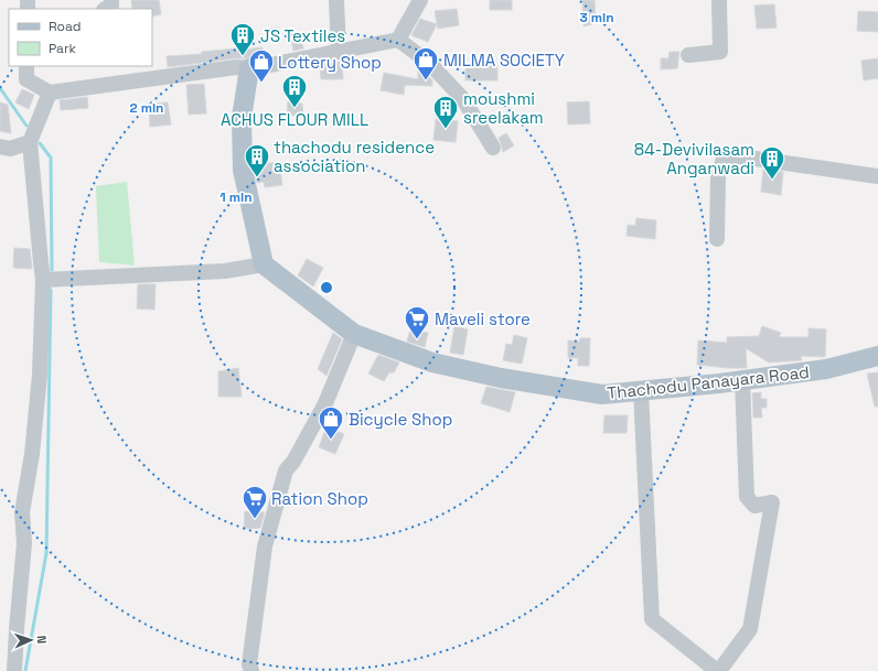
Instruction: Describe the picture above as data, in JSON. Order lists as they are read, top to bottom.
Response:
{
  "streets": {
    "main road": ["Thachodu Panayara Road"]
  },
  "places": {
    "building": [
      "JS Textiles",
      "ACHUS FLOUR MILL",
      "moushmi sreelakam",
      "thachodu residence association",
      "84-Devivilasam Anganwadi"
    ],
    "shop": ["MILMA SOCIETY", "Lottery Shop", "Bicycle Shop"],
    "supermarket": ["Maveli store", "Ration Shop"]
  },
  "legend": ["Road", "Park"],
  "north": "right",
  "rings": ["3 min", "2 min", "1 min"]
}
